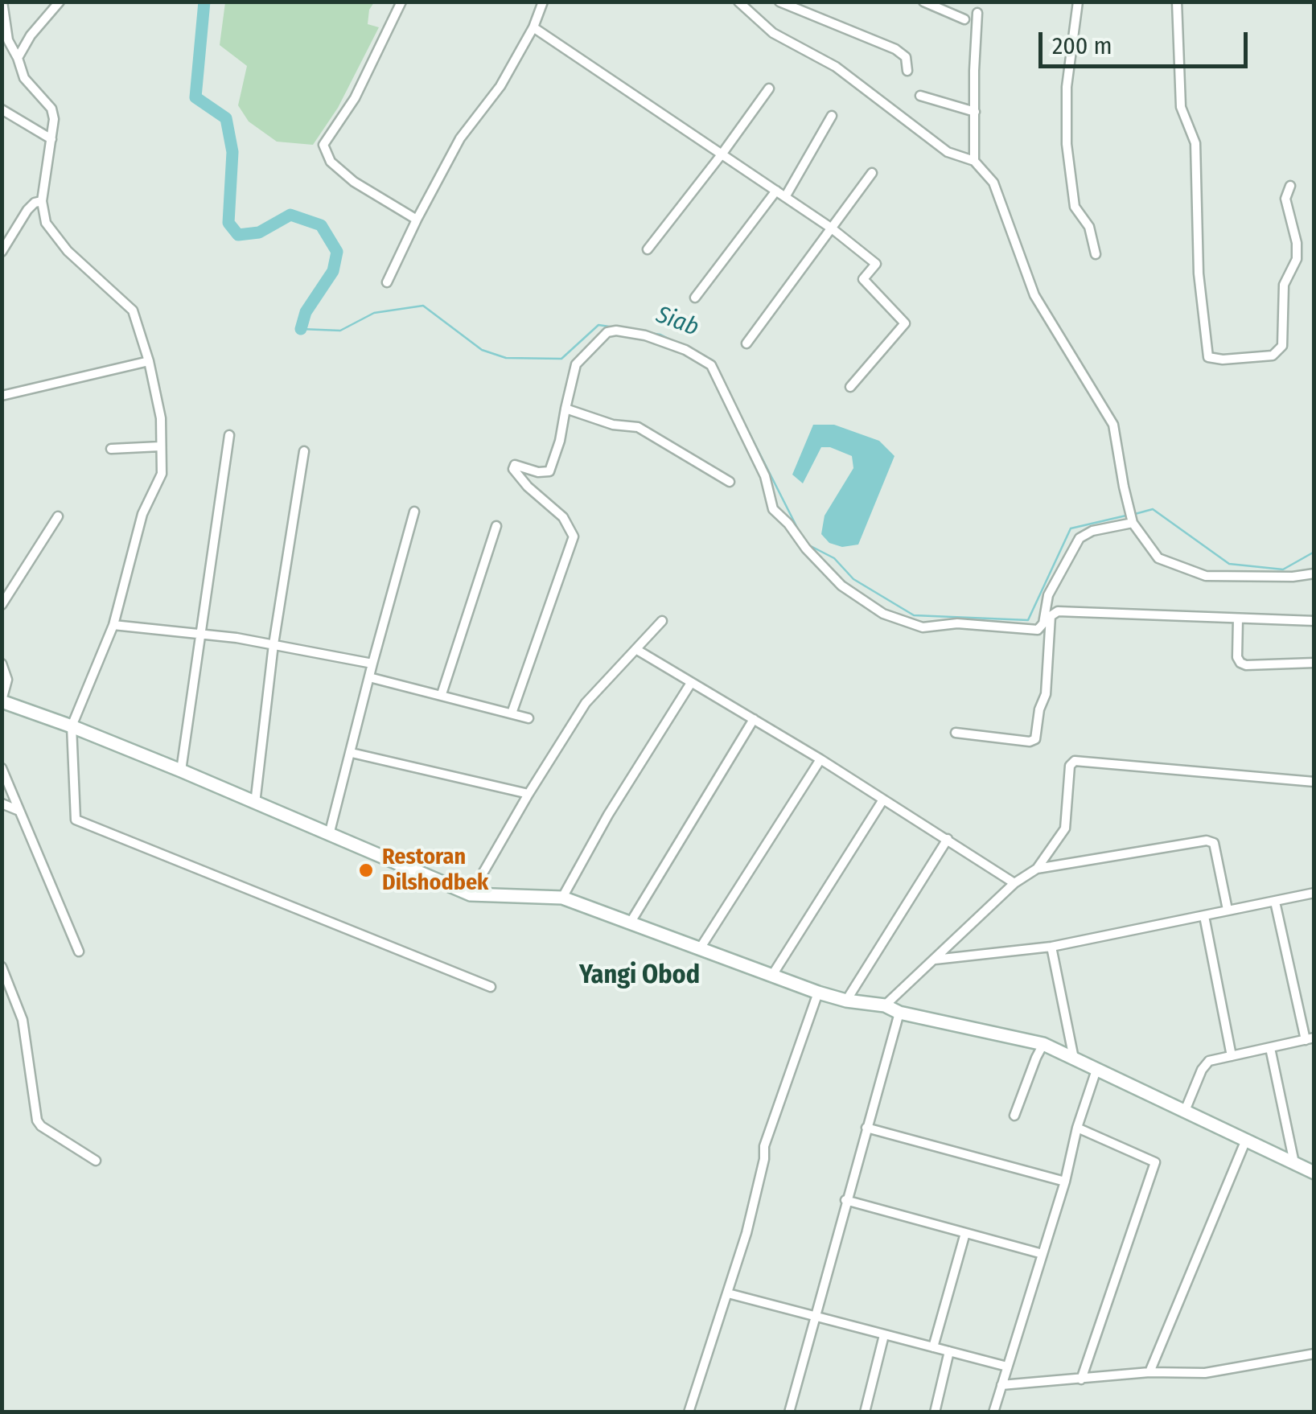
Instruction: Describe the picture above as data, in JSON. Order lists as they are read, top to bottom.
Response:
{
  "districts": ["Yangi Obod"],
  "water": ["Siab"],
  "places": ["Restoran Dilshodbek"],
  "scale_bar": "200 m"
}
